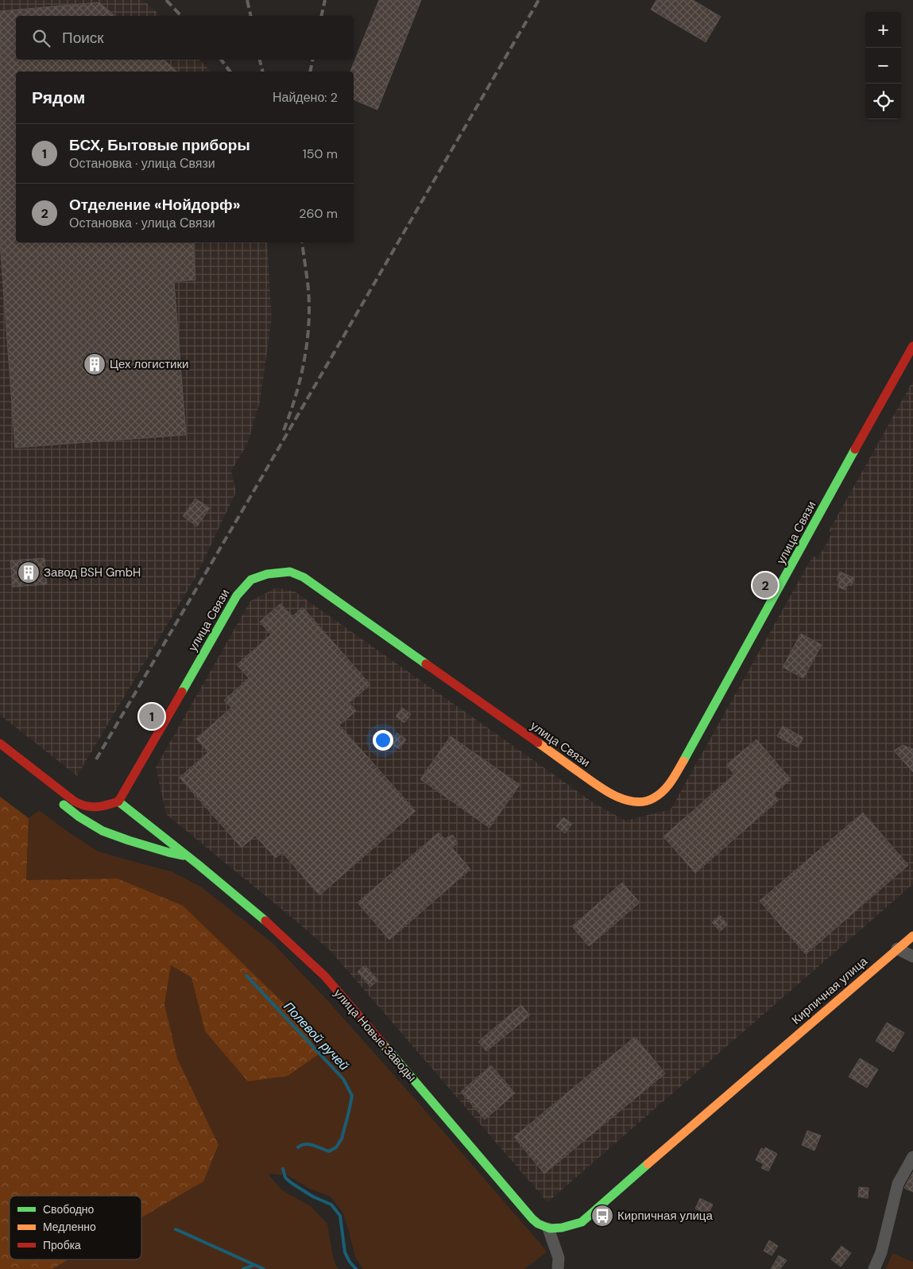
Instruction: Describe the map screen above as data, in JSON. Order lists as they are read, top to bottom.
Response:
{
  "streets": {
    "street": ["улица Связи", "Кирпичная улица", "улица Новые Заводы"]
  },
  "crossings": [
    ["улица Связи", "улица Новые Заводы"],
    ["Кирпичная улица", "улица Новые Заводы"]
  ],
  "water": ["Полевой ручей"],
  "places": {
    "building": ["Цех логистики", "Завод BSH GmbH"],
    "bus stop": ["Кирпичная улица"]
  },
  "legend": ["Свободно", "Медленно", "Пробка"],
  "page": {
    "map_buttons": ["+", "−"],
    "search": "Поиск",
    "heading": ["Рядом", "Найдено: 2"],
    "list": [
      {
        "mark": "1",
        "name": "БСХ, Бытовые приборы",
        "note": "Остановка · улица Связи",
        "value": "150 m"
      },
      {
        "mark": "2",
        "name": "Отделение «Нойдорф»",
        "note": "Остановка · улица Связи",
        "value": "260 m"
      }
    ],
    "pins": ["2", "1"]
  }
}
